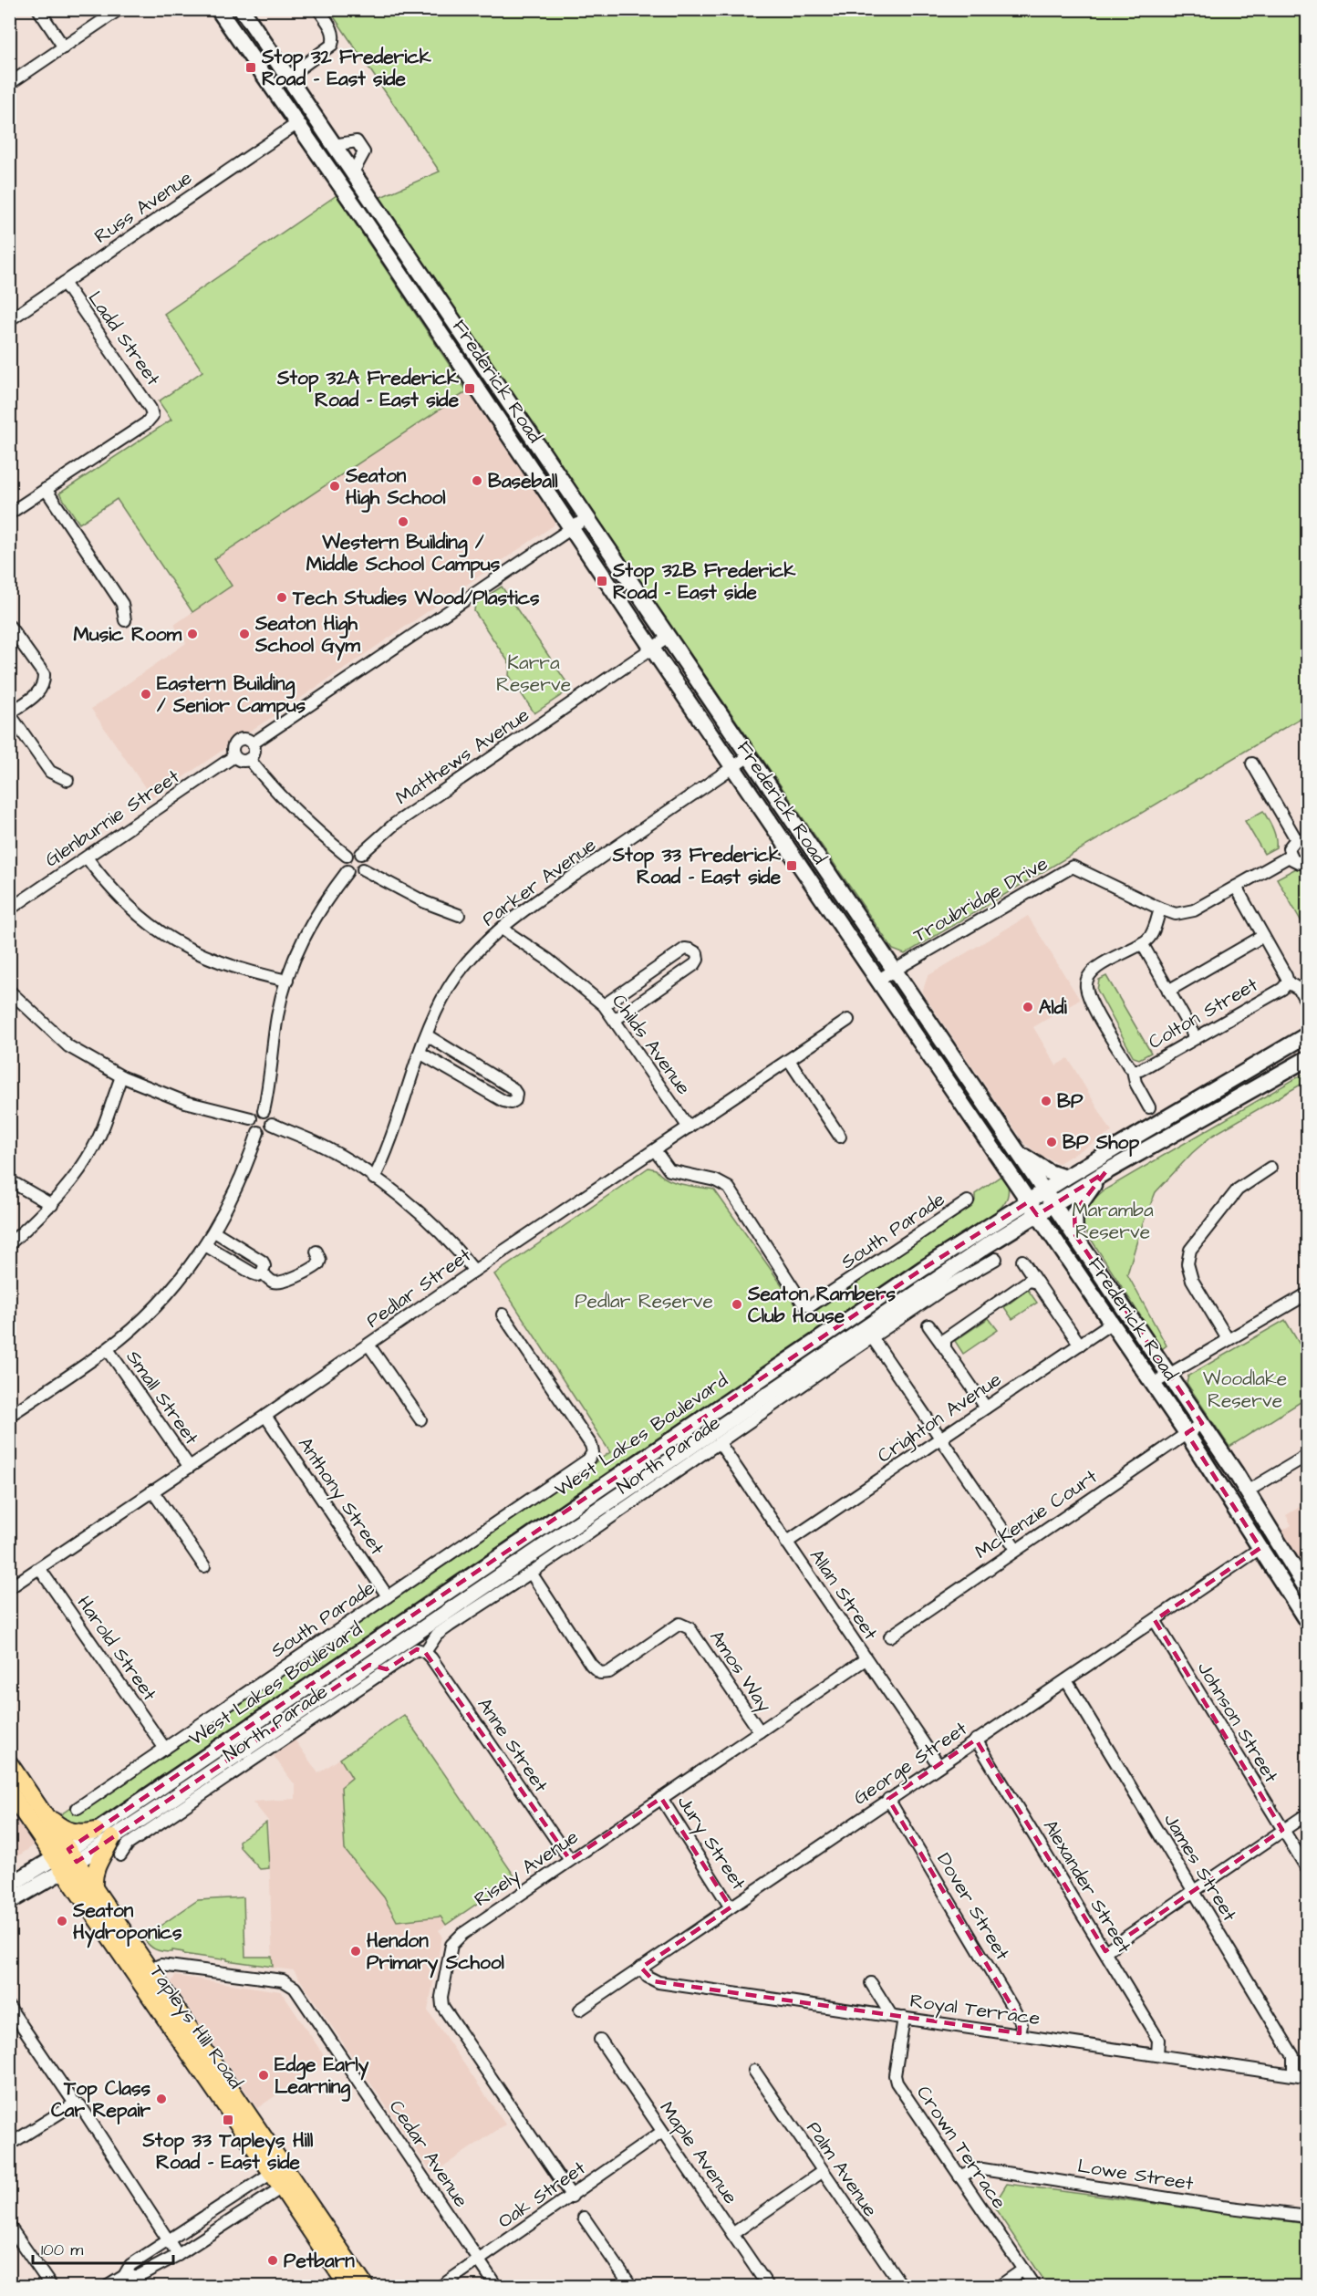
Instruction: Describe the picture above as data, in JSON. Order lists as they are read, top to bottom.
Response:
{
  "streets": {
    "main road": ["Frederick Road", "West Lakes Boulevard", "Tapleys Hill Road"],
    "street": [
      "Russ Avenue",
      "Ladd Street",
      "Matthews Avenue",
      "Glenburnie Street",
      "Parker Avenue",
      "Troubridge Drive",
      "Colton Street",
      "Childs Avenue",
      "South Parade",
      "Pedlar Street",
      "Small Street",
      "Crighton Avenue",
      "North Parade",
      "Anthony Street",
      "McKenzie Court",
      "Allan Street",
      "Harold Street",
      "Amos Way",
      "Johnson Street",
      "Anne Street",
      "George Street",
      "Jury Street",
      "James Street",
      "Risely Avenue",
      "Alexander Street",
      "Dover Street",
      "Royal Terrace",
      "Crown Terrace",
      "Maple Avenue",
      "Cedar Avenue",
      "Palm Avenue",
      "Lowe Street",
      "Oak Street"
    ]
  },
  "crossings": [
    ["Russ Avenue", "Ladd Street"],
    ["Russ Avenue", "Frederick Road"],
    ["Frederick Road", "Matthews Avenue"],
    ["Frederick Road", "Parker Avenue"],
    ["Frederick Road", "Troubridge Drive"],
    ["Frederick Road", "Crighton Avenue"],
    ["Frederick Road", "West Lakes Boulevard"],
    ["Frederick Road", "McKenzie Court"],
    ["Frederick Road", "George Street"],
    ["Parker Avenue", "Childs Avenue"],
    ["Troubridge Drive", "Colton Street"],
    ["Childs Avenue", "Pedlar Street"],
    ["South Parade", "Pedlar Street"],
    ["South Parade", "Anthony Street"],
    ["South Parade", "Harold Street"],
    ["Pedlar Street", "Small Street"],
    ["Pedlar Street", "Anthony Street"],
    ["Pedlar Street", "Harold Street"],
    ["Crighton Avenue", "Allan Street"],
    ["West Lakes Boulevard", "Tapleys Hill Road"],
    ["North Parade", "Allan Street"],
    ["North Parade", "Amos Way"],
    ["North Parade", "Anne Street"],
    ["Allan Street", "George Street"],
    ["Allan Street", "Risely Avenue"],
    ["Amos Way", "Risely Avenue"],
    ["Johnson Street", "George Street"],
    ["Anne Street", "Risely Avenue"],
    ["George Street", "Jury Street"],
    ["George Street", "James Street"],
    ["George Street", "Alexander Street"],
    ["George Street", "Dover Street"],
    ["George Street", "Royal Terrace"],
    ["Jury Street", "Risely Avenue"],
    ["James Street", "Royal Terrace"],
    ["Risely Avenue", "Oak Street"],
    ["Alexander Street", "Royal Terrace"],
    ["Dover Street", "Royal Terrace"],
    ["Royal Terrace", "Crown Terrace"],
    ["Tapleys Hill Road", "Cedar Avenue"],
    ["Crown Terrace", "Lowe Street"],
    ["Maple Avenue", "Oak Street"],
    ["Cedar Avenue", "Oak Street"]
  ],
  "parks": [
    "Karra Reserve",
    "Maramba Reserve",
    "Pedlar Reserve",
    "Woodlake Reserve"
  ],
  "places": {
    "transit": [
      "Stop 32 Frederick Road - East side",
      "Stop 32A Frederick Road - East side",
      "Stop 32B Frederick Road - East side",
      "Stop 33 Frederick Road - East side",
      "Stop 33 Tapleys Hill Road - East side"
    ],
    "other": [
      "Baseball",
      "Seaton High School",
      "Western Building / Middle School Campus",
      "Tech Studies Wood/Plastics",
      "Music Room",
      "Seaton High School Gym",
      "Eastern Building / Senior Campus",
      "Aldi",
      "BP",
      "BP Shop",
      "Seaton Rambers Club House",
      "Seaton Hydroponics",
      "Hendon Primary School",
      "Edge Early Learning",
      "Top Class Car Repair",
      "Petbarn"
    ]
  },
  "scale_bar": "100 m"
}
